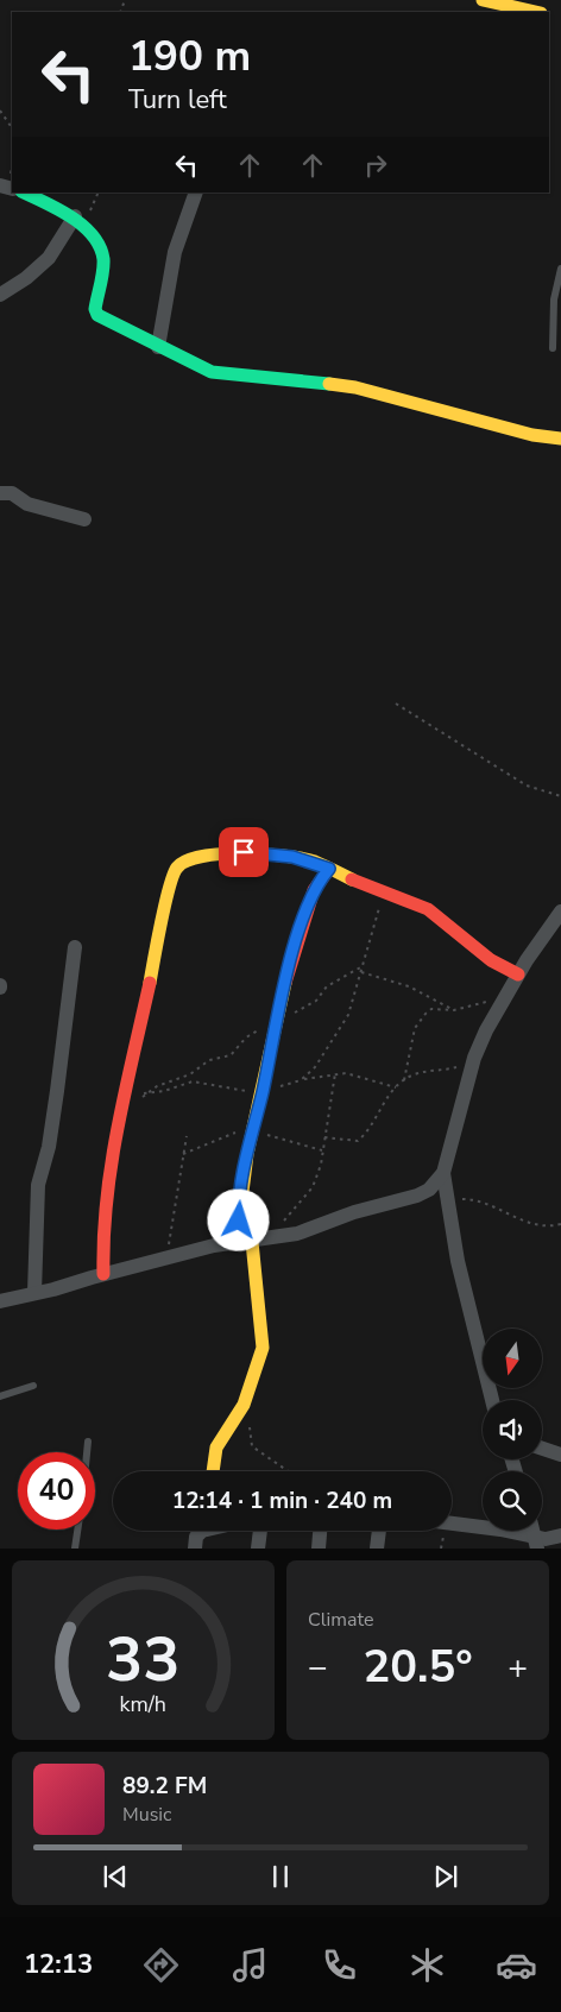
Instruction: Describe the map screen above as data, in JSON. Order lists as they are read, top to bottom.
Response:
{
  "north": "bottom",
  "page": {
    "turn": ["190 m", "Turn left"],
    "limit": "40",
    "trip": "12:14 · 1 min · 240 m",
    "tile": "Climate",
    "heat": ["−", "20.5°", "+"],
    "song": ["89.2 FM", "Music"],
    "tabs": "12:13",
    "gauge": ["33", "km/h"]
  }
}
